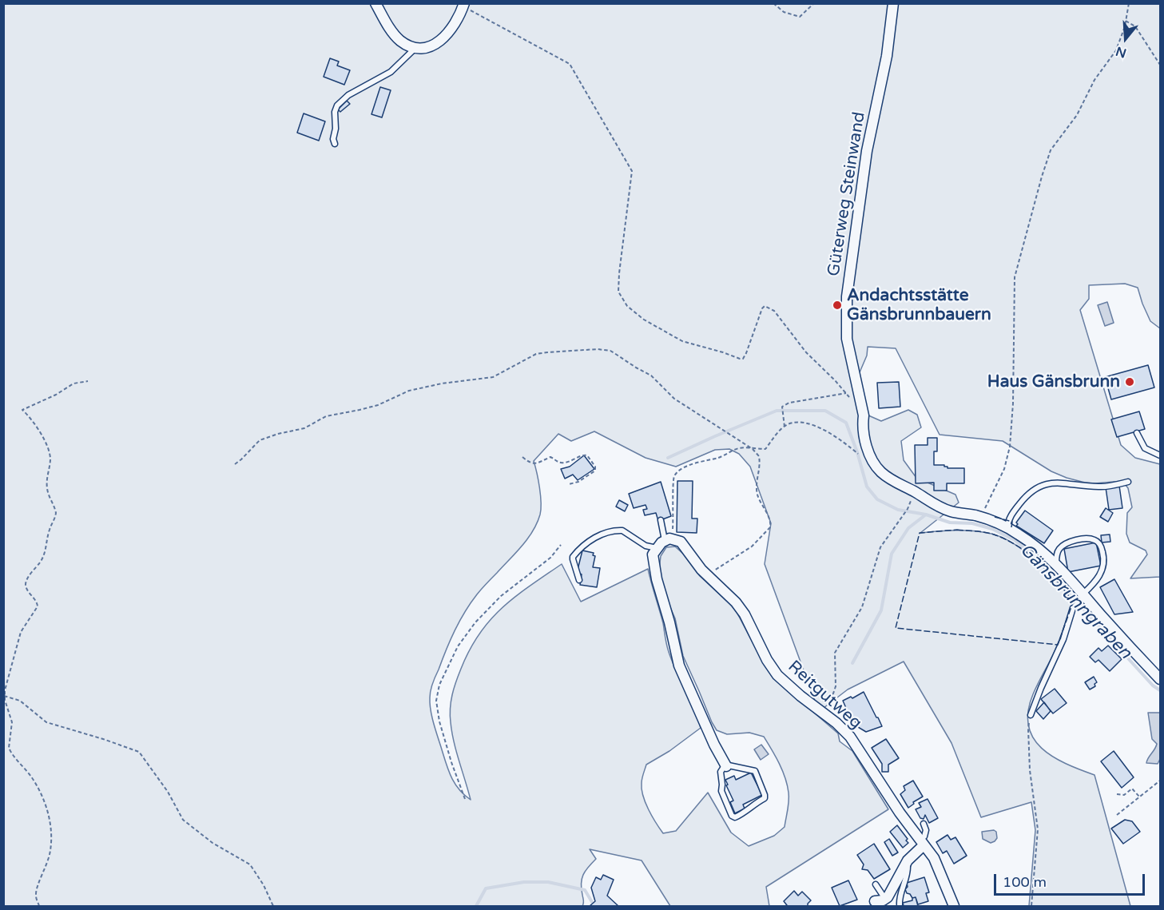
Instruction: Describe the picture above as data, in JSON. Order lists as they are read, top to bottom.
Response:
{
  "streets": {
    "street": ["Güterweg Steinwand", "Reitgutweg"]
  },
  "water": ["Gänsbrunngraben"],
  "places": ["Andachtsstätte Gänsbrunnbauern", "Haus Gänsbrunn"],
  "scale_bar": "100 m",
  "north": "bottom"
}
